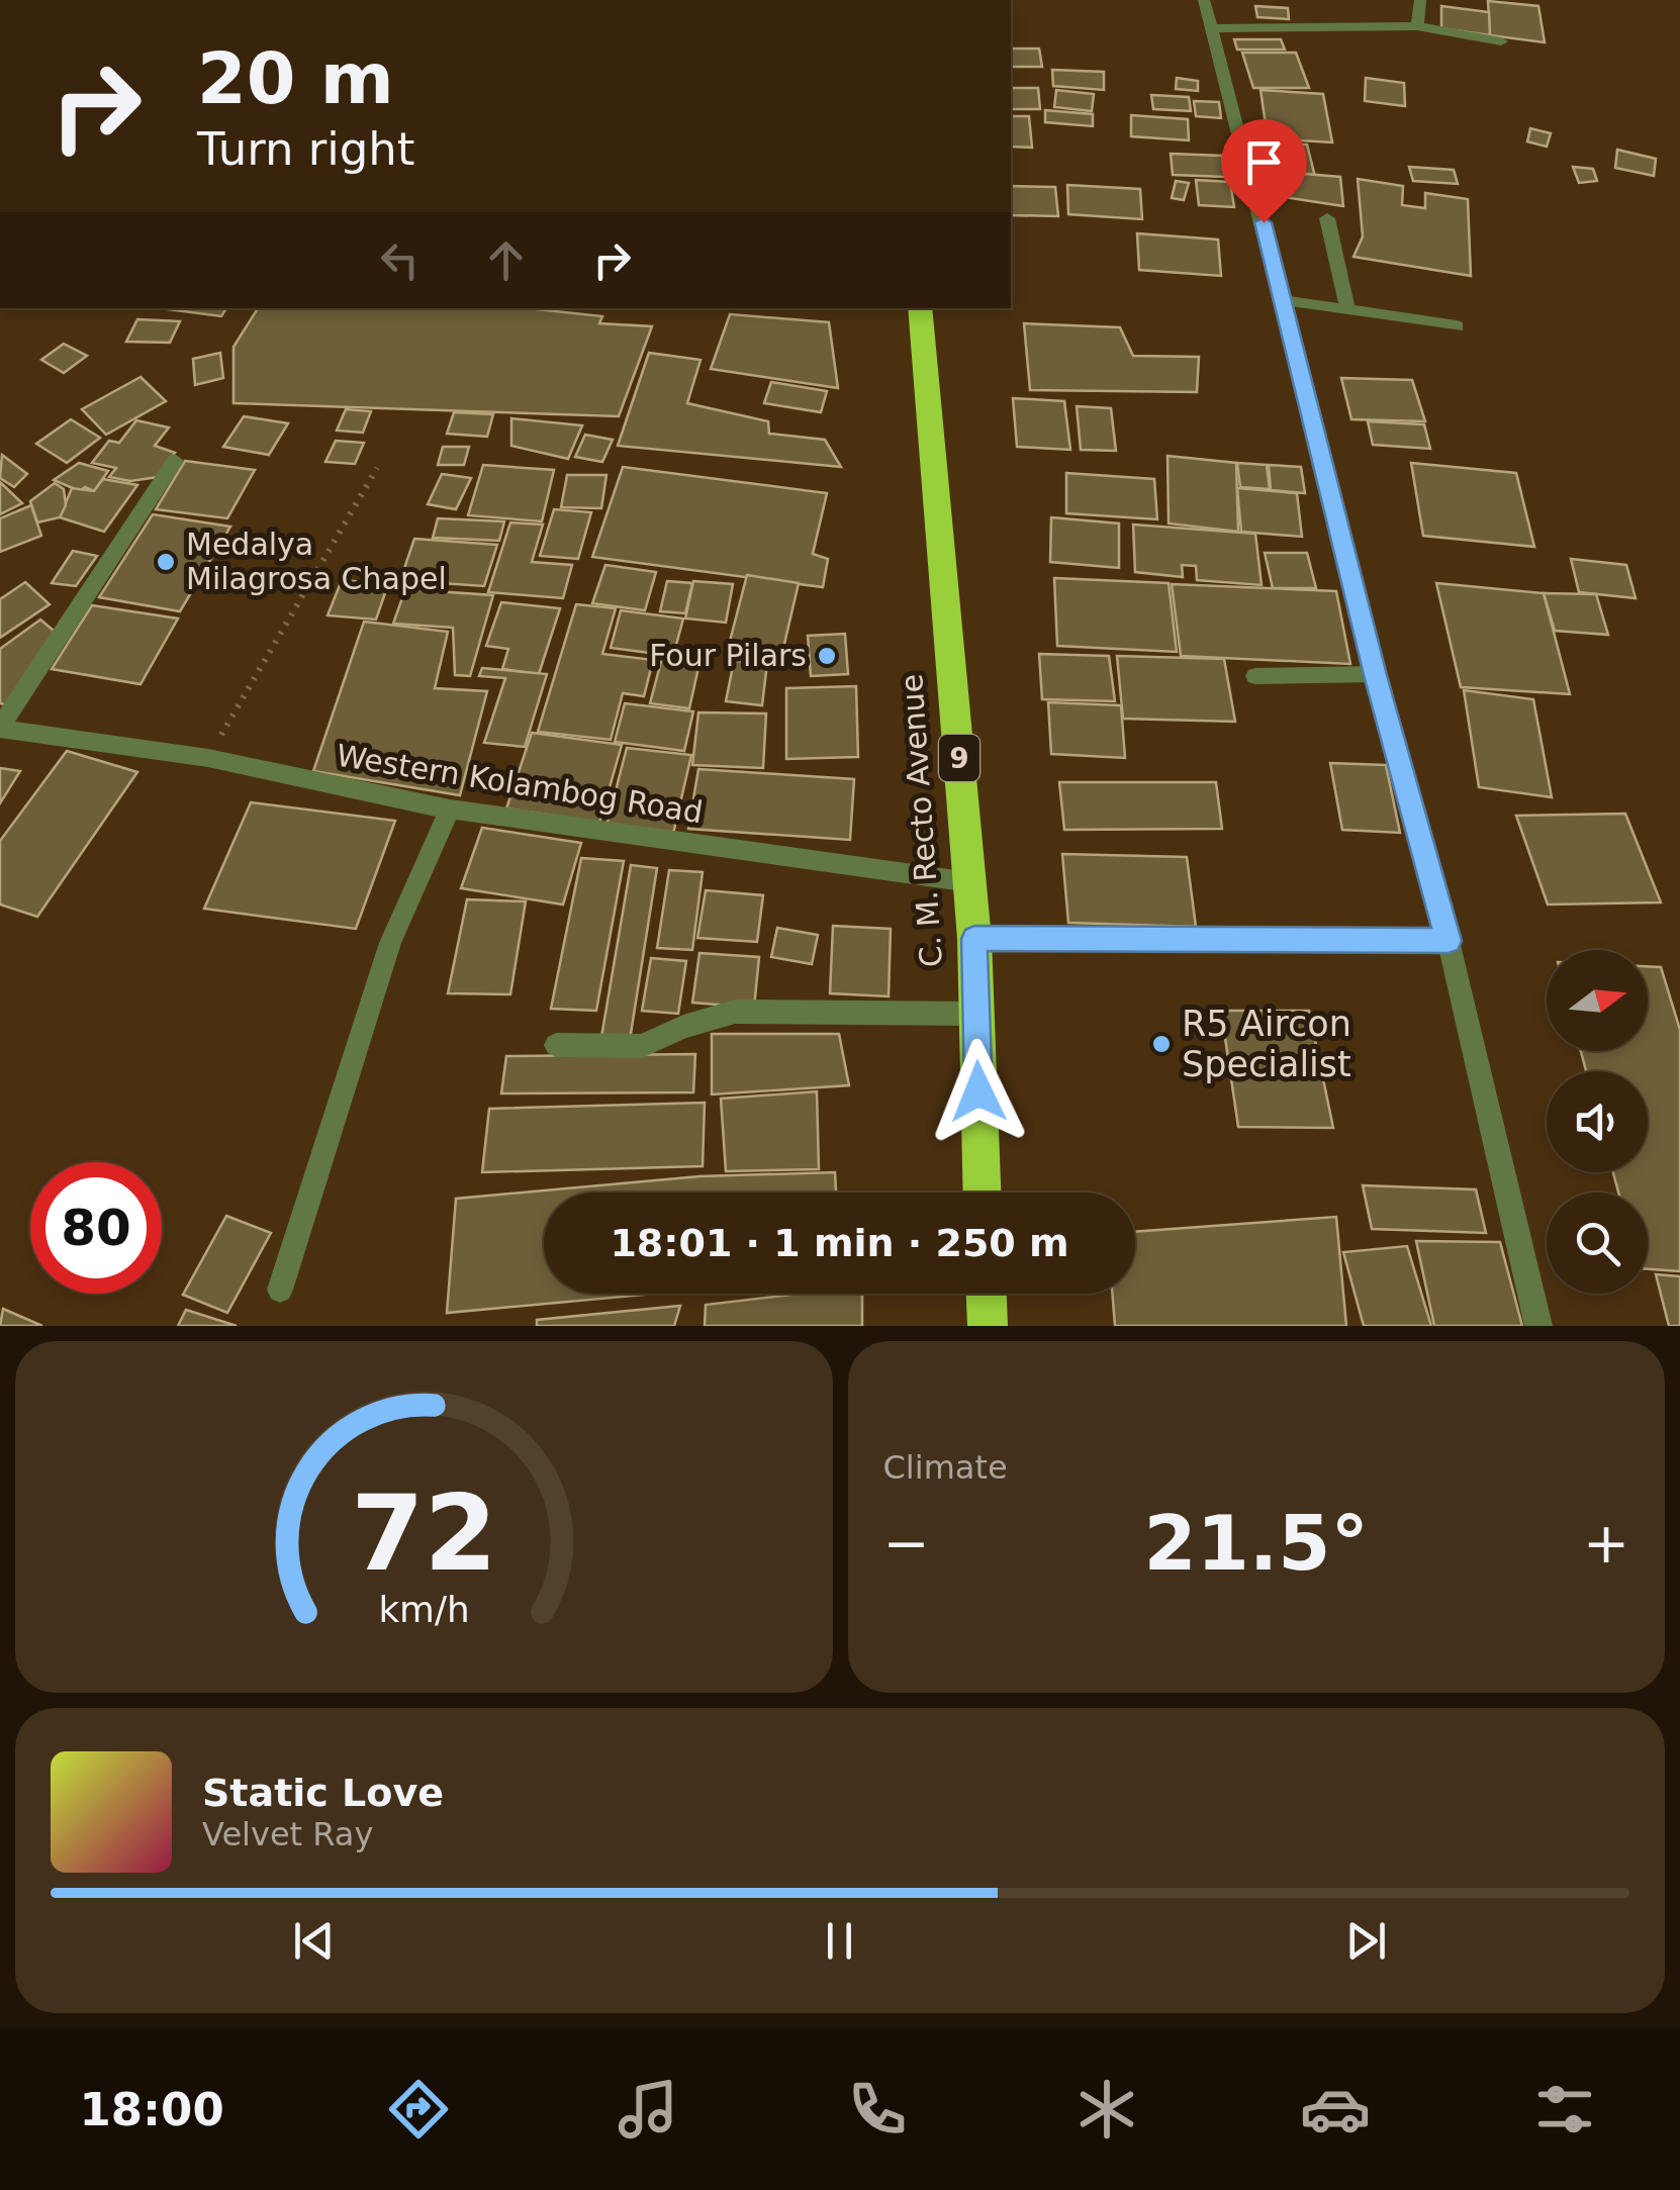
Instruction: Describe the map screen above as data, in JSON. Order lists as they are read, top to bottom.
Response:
{
  "streets": {
    "highway": ["9", "C. M. Recto Avenue"],
    "street": ["Western Kolambog Road"]
  },
  "crossings": [
    ["Western Kolambog Road", "C. M. Recto Avenue"]
  ],
  "places": ["Medalya Milagrosa Chapel", "Four Pilars", "R5 Aircon Specialist"],
  "north": "right",
  "page": {
    "turn": ["20 m", "Turn right"],
    "limit": "80",
    "trip": "18:01 · 1 min · 250 m",
    "tile": "Climate",
    "heat": ["−", "21.5°", "+"],
    "song": ["Static Love", "Velvet Ray"],
    "tabs": "18:00",
    "gauge": ["72", "km/h"]
  }
}
